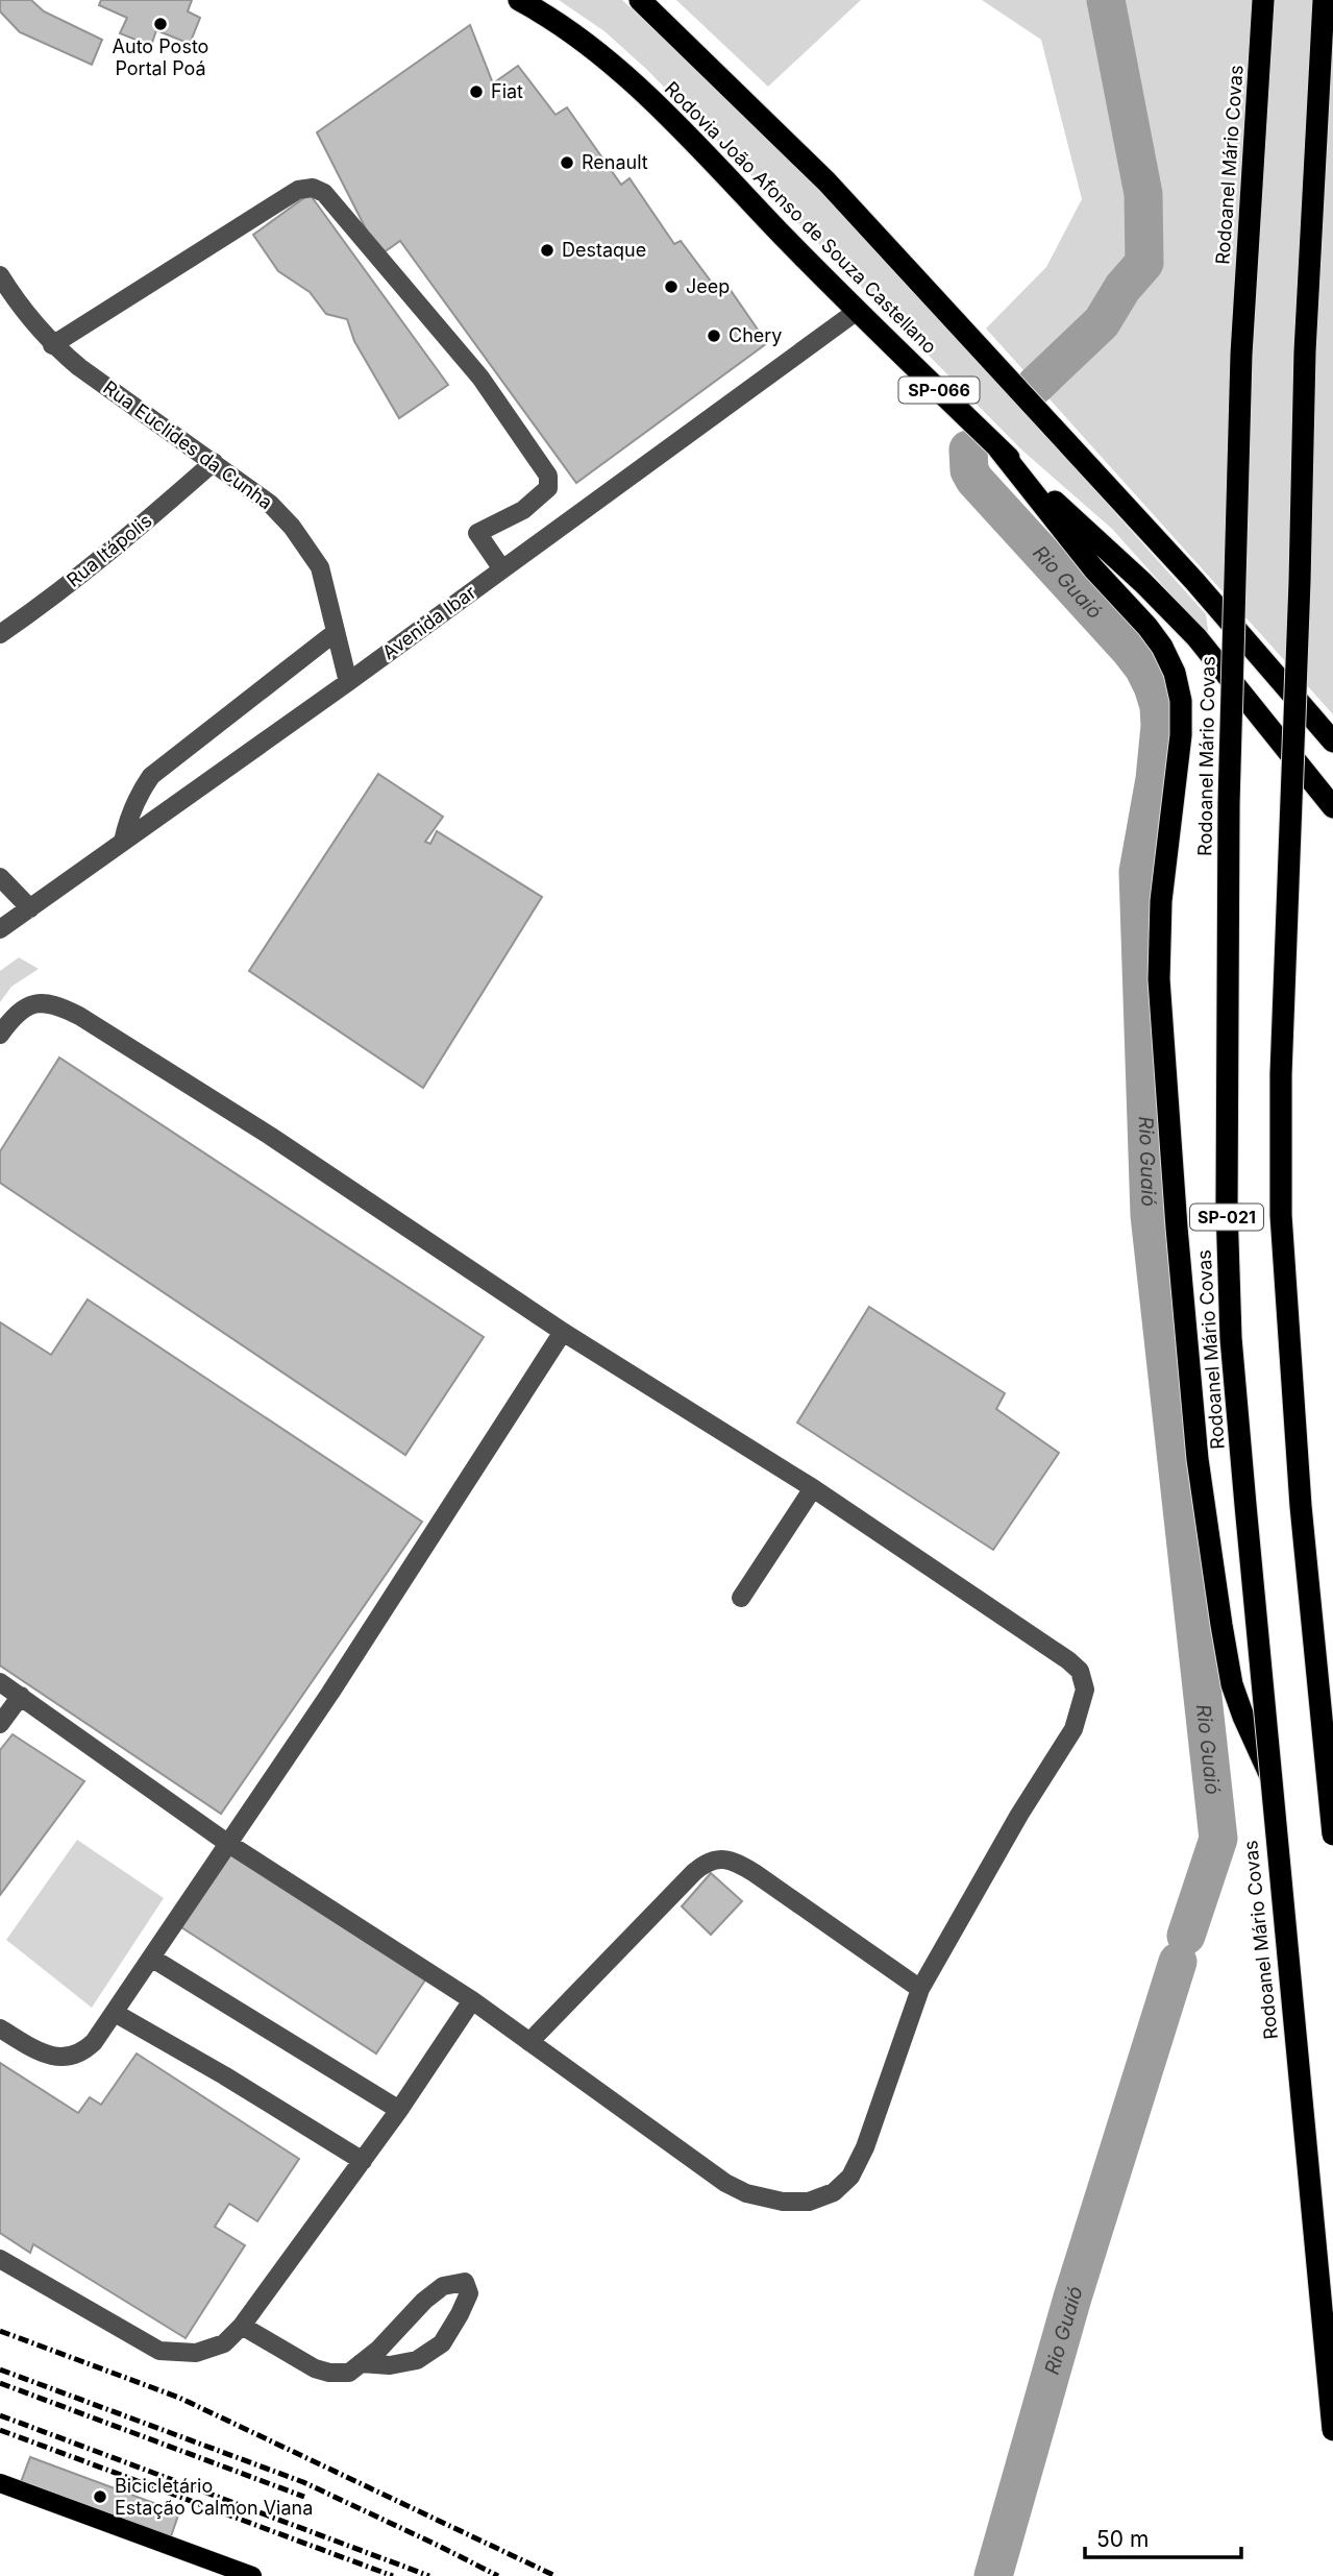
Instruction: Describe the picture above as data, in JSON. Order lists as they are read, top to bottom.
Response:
{
  "streets": {
    "highway": [
      "Rodoanel Mário Covas",
      "Rodovia João Afonso de Souza Castellano",
      "SP-066",
      "SP-021"
    ],
    "street": ["Rua Euclides da Cunha", "Rua Itápolis", "Avenida Ibar"]
  },
  "crossings": [
    ["Rodovia João Afonso de Souza Castellano", "Avenida Ibar"],
    ["Rua Euclides da Cunha", "Rua Itápolis"],
    ["Rua Euclides da Cunha", "Avenida Ibar"]
  ],
  "water": ["Rio Guaió"],
  "places": [
    "Auto Posto Portal Poá",
    "Fiat",
    "Renault",
    "Destaque",
    "Jeep",
    "Chery",
    "Bicicletário Estação Calmon Viana"
  ],
  "scale_bar": "50 m"
}
